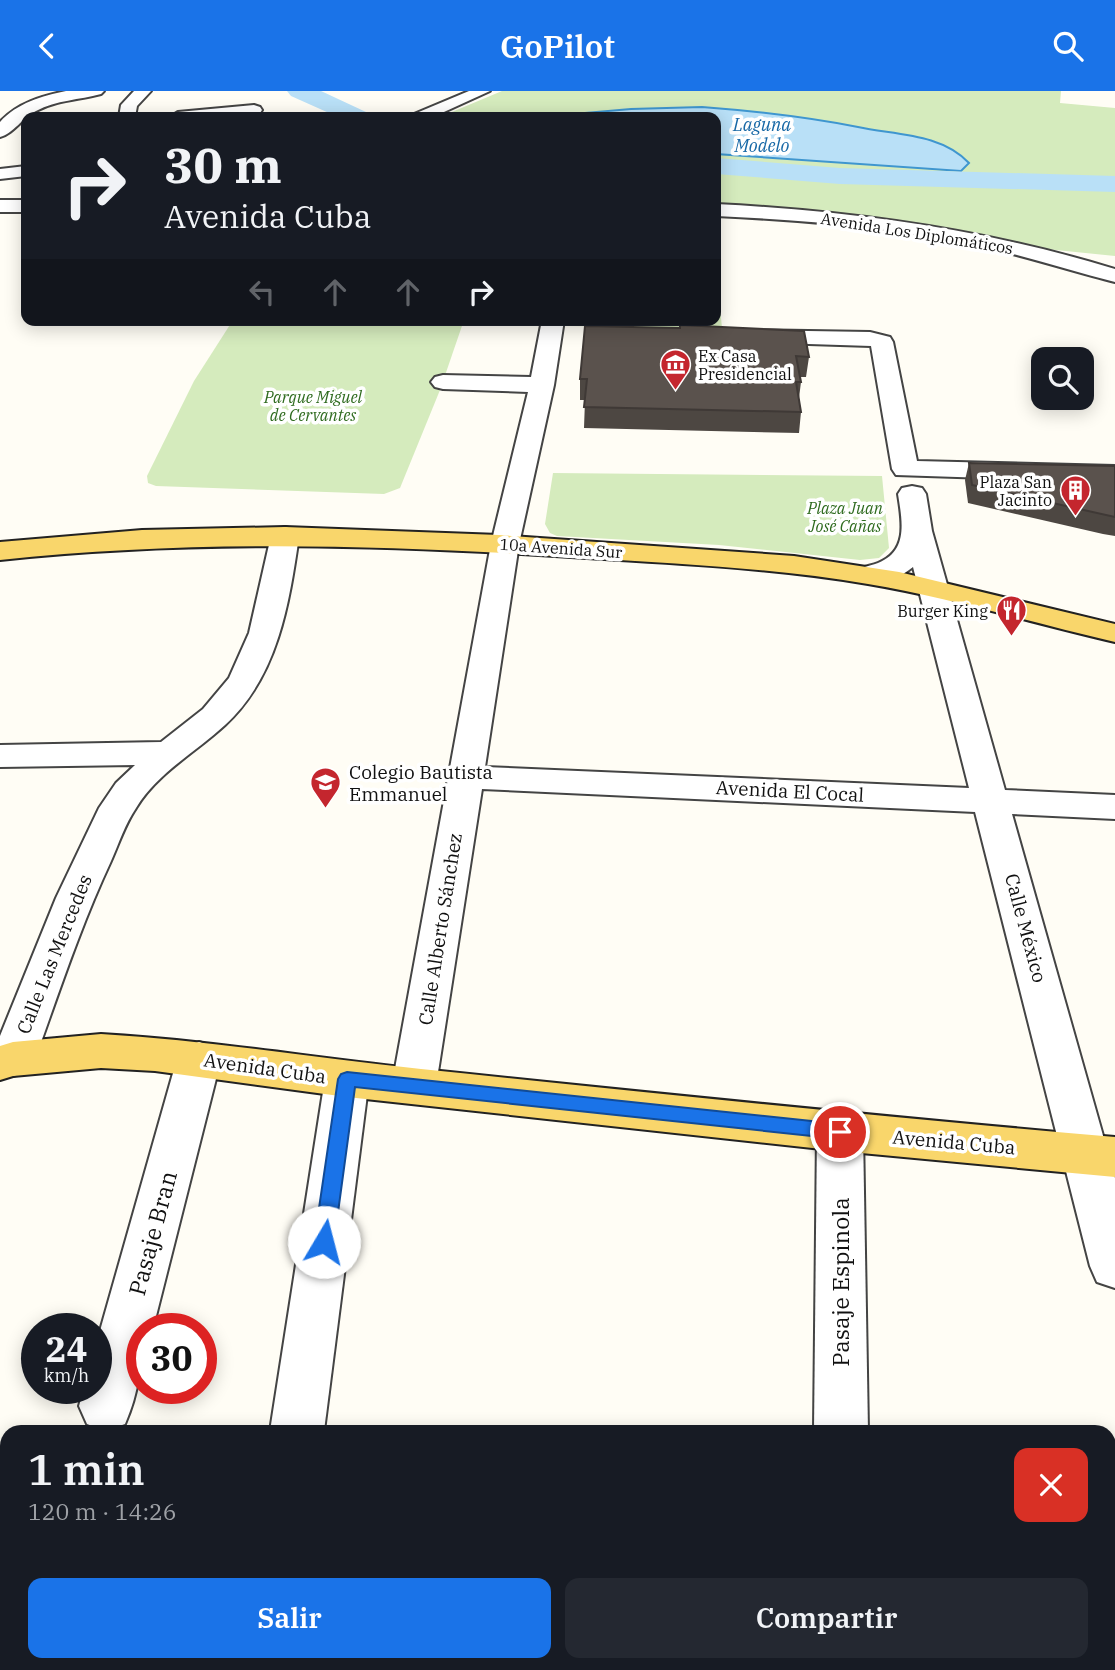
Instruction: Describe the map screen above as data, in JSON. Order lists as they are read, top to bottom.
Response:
{
  "streets": {
    "main road": ["10a Avenida Sur", "Avenida Cuba"],
    "street": [
      "Avenida Los Diplomáticos",
      "Avenida El Cocal",
      "Calle México",
      "Calle Alberto Sánchez",
      "Calle Las Mercedes",
      "Pasaje Bran",
      "Pasaje Espinola"
    ]
  },
  "crossings": [
    ["10a Avenida Sur", "Calle México"],
    ["10a Avenida Sur", "Calle Alberto Sánchez"],
    ["10a Avenida Sur", "Calle Las Mercedes"],
    ["Avenida El Cocal", "Calle México"],
    ["Avenida El Cocal", "Calle Alberto Sánchez"],
    ["Calle México", "Avenida Cuba"],
    ["Calle Alberto Sánchez", "Avenida Cuba"],
    ["Calle Las Mercedes", "Avenida Cuba"],
    ["Avenida Cuba", "Pasaje Bran"],
    ["Avenida Cuba", "Pasaje Espinola"]
  ],
  "water": ["Laguna Modelo"],
  "parks": ["Parque Miguel de Cervantes", "Plaza Juan José Cañas"],
  "places": {
    "museum": ["Ex Casa Presidencial"],
    "building": ["Plaza San Jacinto"],
    "restaurant": ["Burger King"],
    "school or university": ["Colegio Bautista Emmanuel"]
  },
  "page": {
    "header": "GoPilot",
    "turn": ["30 m", "Avenida Cuba"],
    "speed": "24 km/h",
    "limit": "30",
    "heading": ["1 min", "120 m · 14:26"],
    "buttons": ["Salir", "Compartir"]
  }
}
